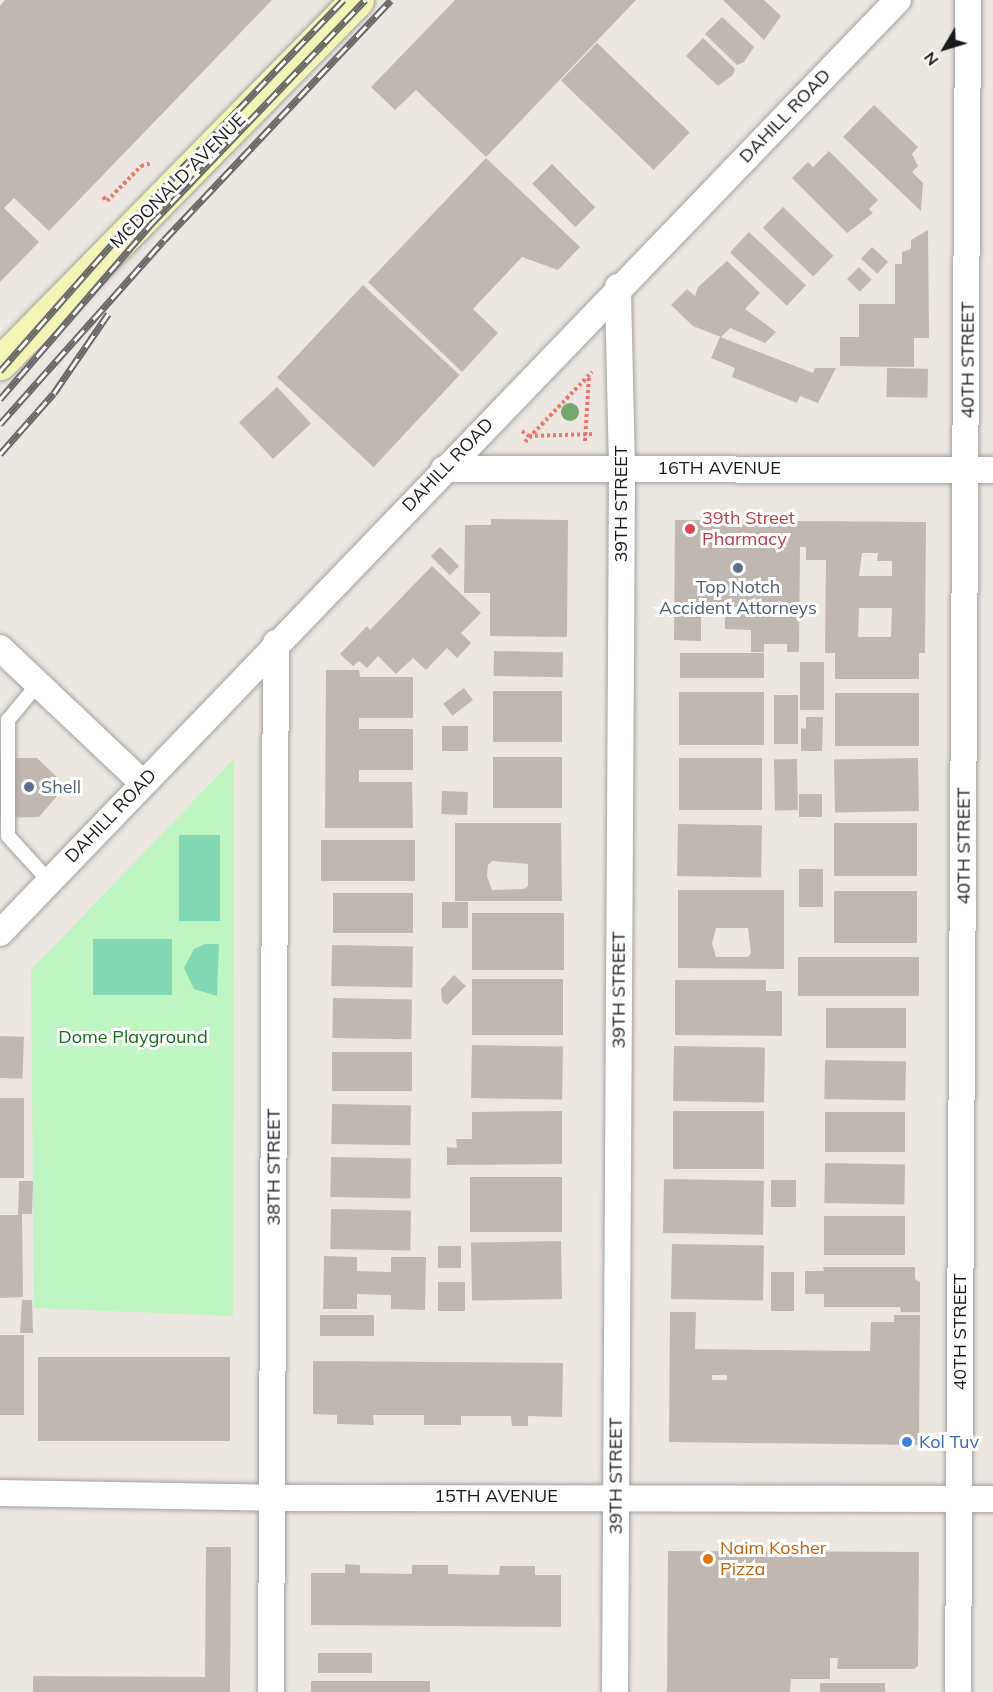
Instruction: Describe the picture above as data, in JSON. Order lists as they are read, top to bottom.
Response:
{
  "streets": {
    "main road": ["MCDONALD AVENUE"],
    "street": [
      "DAHILL ROAD",
      "40TH STREET",
      "16TH AVENUE",
      "39TH STREET",
      "38TH STREET",
      "15TH AVENUE"
    ]
  },
  "crossings": [
    ["DAHILL ROAD", "16TH AVENUE"],
    ["DAHILL ROAD", "39TH STREET"],
    ["DAHILL ROAD", "38TH STREET"],
    ["40TH STREET", "16TH AVENUE"],
    ["40TH STREET", "15TH AVENUE"],
    ["16TH AVENUE", "39TH STREET"],
    ["39TH STREET", "15TH AVENUE"],
    ["38TH STREET", "15TH AVENUE"]
  ],
  "parks": ["Dome Playground"],
  "places": [
    "39th Street Pharmacy",
    "Top Notch Accident Attorneys",
    "Shell",
    "Kol Tuv",
    "Naim Kosher Pizza"
  ],
  "north": "bottom left"
}
